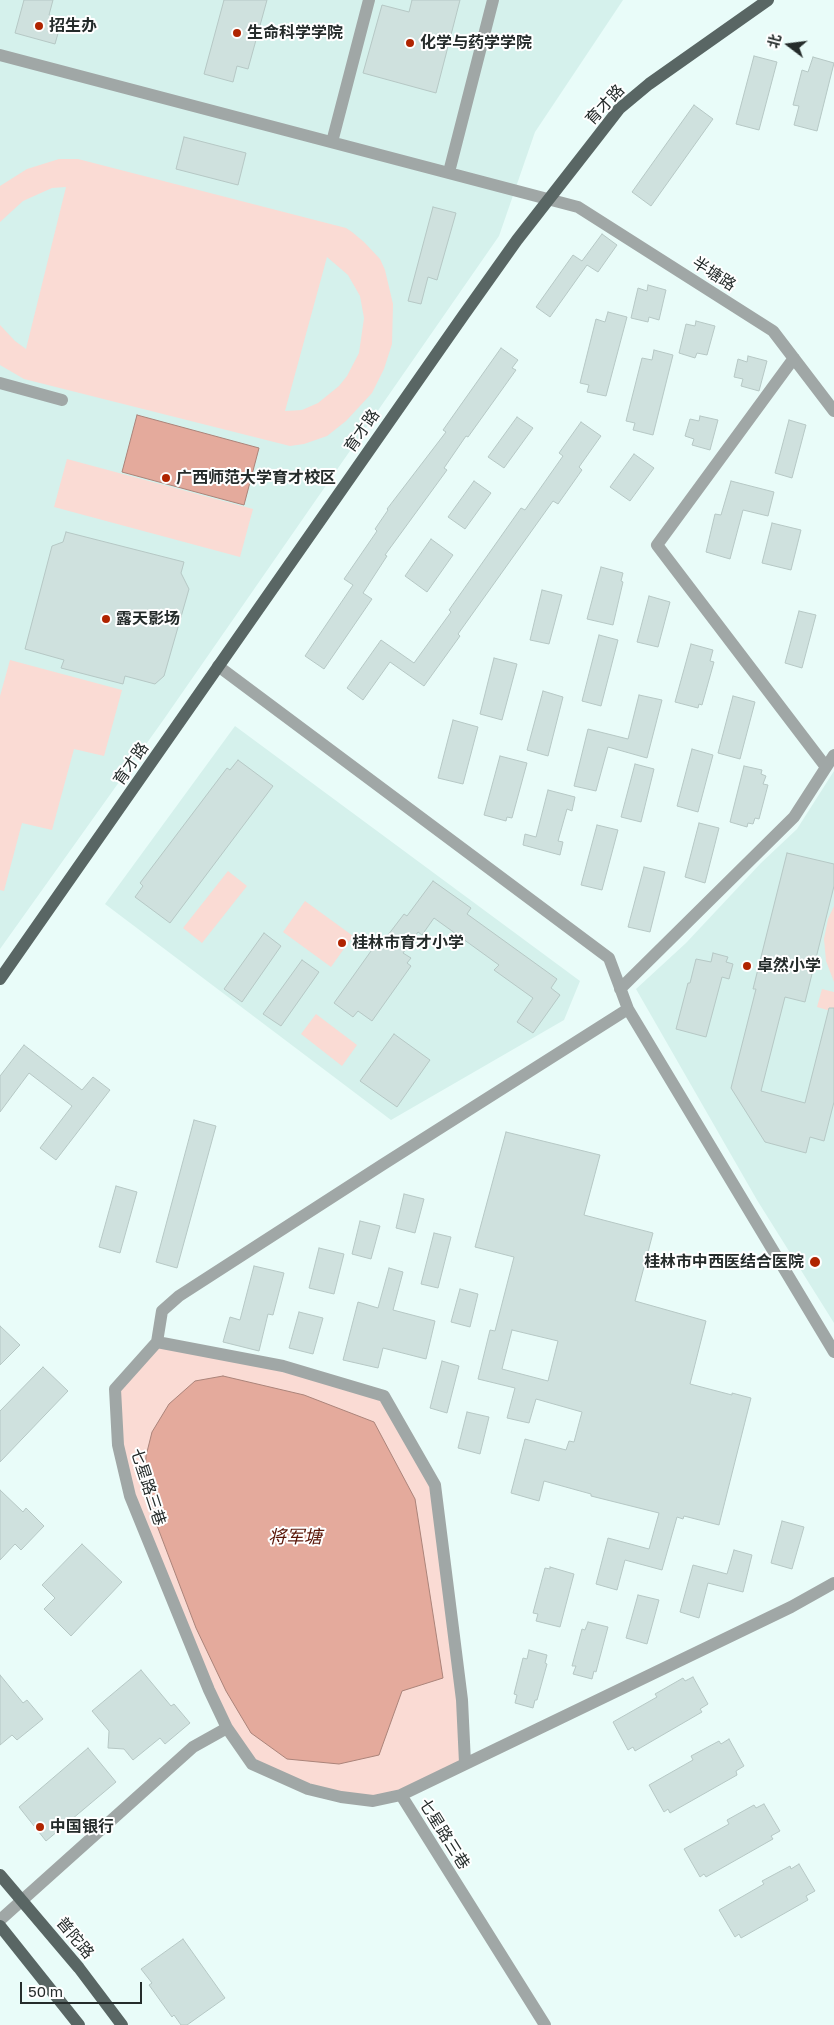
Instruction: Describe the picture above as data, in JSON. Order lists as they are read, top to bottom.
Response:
{
  "streets": {
    "main road": ["育才路", "普陀路"],
    "street": ["半塘路", "七星路三巷"]
  },
  "crossings": [
    ["育才路", "半塘路"]
  ],
  "water": ["将军塘"],
  "places": [
    "招生办",
    "生命科学学院",
    "化学与药学学院",
    "广西师范大学育才校区",
    "露天影场",
    "桂林市育才小学",
    "卓然小学",
    "桂林市中西医结合医院",
    "中国银行"
  ],
  "scale_bar": "50 m",
  "north": "left"
}
